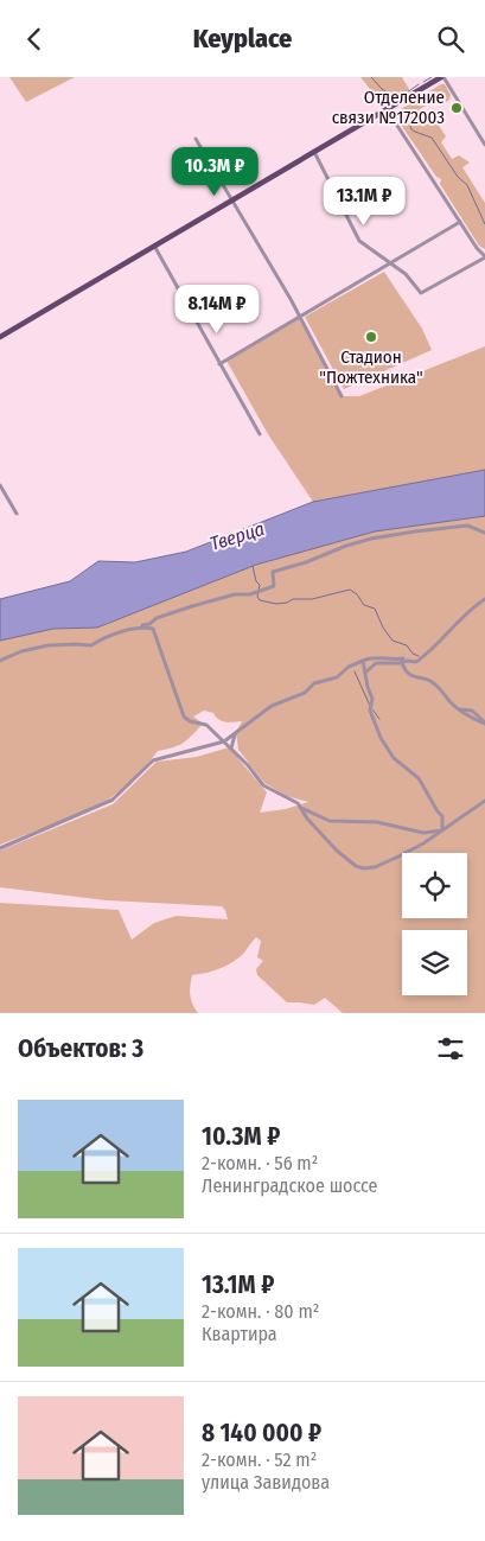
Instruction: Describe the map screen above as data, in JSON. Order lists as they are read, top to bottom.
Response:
{
  "water": ["Тверца"],
  "places": ["Отделение связи №172003", "Стадион \"Пожтехника\""],
  "page": {
    "header": "Keyplace",
    "price": ["10.3M ₽", "13.1M ₽", "8.14M ₽"],
    "heading": "Объектов: 3",
    "list": [
      {
        "name": "10.3M ₽",
        "note": "2-комн. · 56 m² · Ленинградское шоссе"
      },
      {
        "name": "13.1M ₽",
        "note": "2-комн. · 80 m² · Квартира"
      },
      {
        "name": "8 140 000 ₽",
        "note": "2-комн. · 52 m² · улица Завидова"
      }
    ]
  }
}
